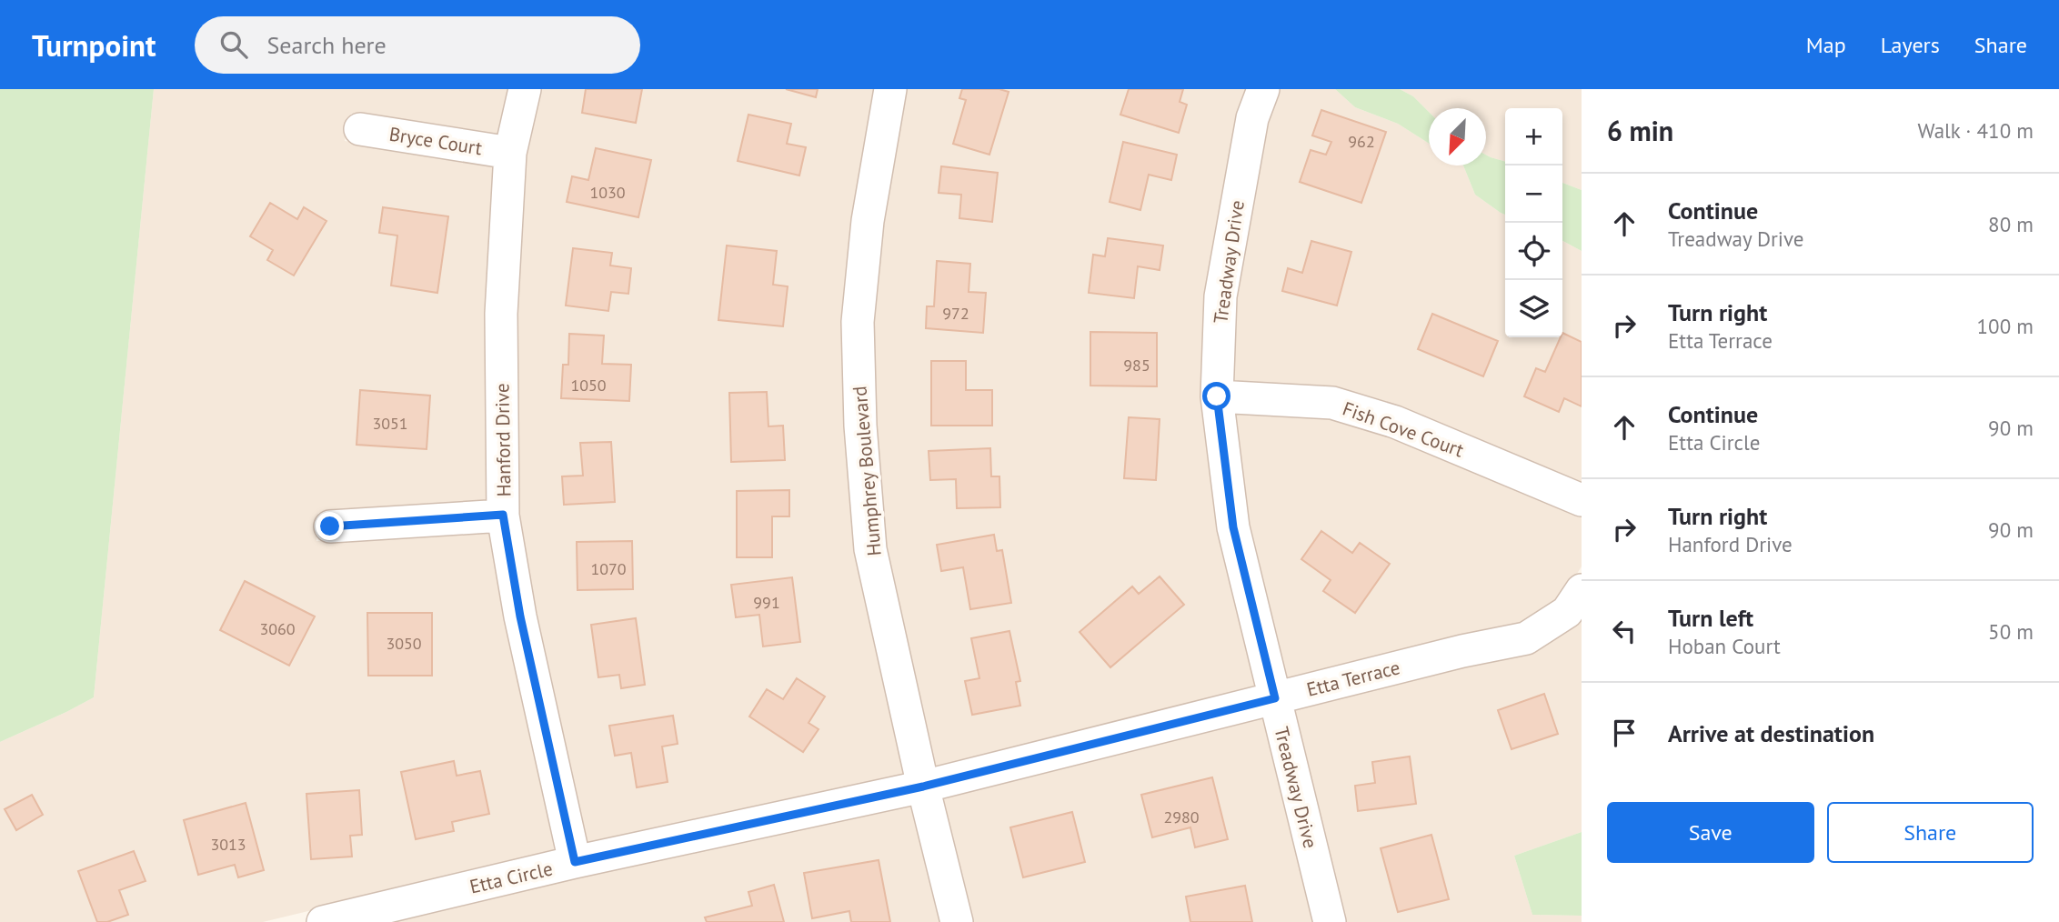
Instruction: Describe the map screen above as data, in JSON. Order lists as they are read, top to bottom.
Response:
{
  "streets": {
    "street": [
      "Bryce Court",
      "Treadway Drive",
      "Fish Cove Court",
      "Hanford Drive",
      "Humphrey Boulevard",
      "Etta Terrace",
      "Etta Circle"
    ]
  },
  "crossings": [
    ["Bryce Court", "Hanford Drive"],
    ["Treadway Drive", "Fish Cove Court"],
    ["Treadway Drive", "Etta Terrace"],
    ["Hanford Drive", "Etta Circle"],
    ["Humphrey Boulevard", "Etta Terrace"],
    ["Humphrey Boulevard", "Etta Circle"],
    ["Etta Terrace", "Etta Circle"]
  ],
  "house_numbers": [
    "962",
    "1030",
    "972",
    "985",
    "1050",
    "3051",
    "1070",
    "991",
    "3060",
    "3050",
    "2980",
    "3013"
  ],
  "north": "bottom left",
  "page": {
    "header": "Turnpoint",
    "search": "Search here",
    "nav": ["Map", "Layers", "Share"],
    "heading": ["6 min", "Walk · 410 m"],
    "map_buttons": ["+", "−"],
    "list": [
      ["Continue", "Treadway Drive", "80 m"],
      ["Turn right", "Etta Terrace", "100 m"],
      ["Continue", "Etta Circle", "90 m"],
      ["Turn right", "Hanford Drive", "90 m"],
      ["Turn left", "Hoban Court", "50 m"],
      "Arrive at destination"
    ],
    "buttons": ["Save", "Share"]
  }
}
